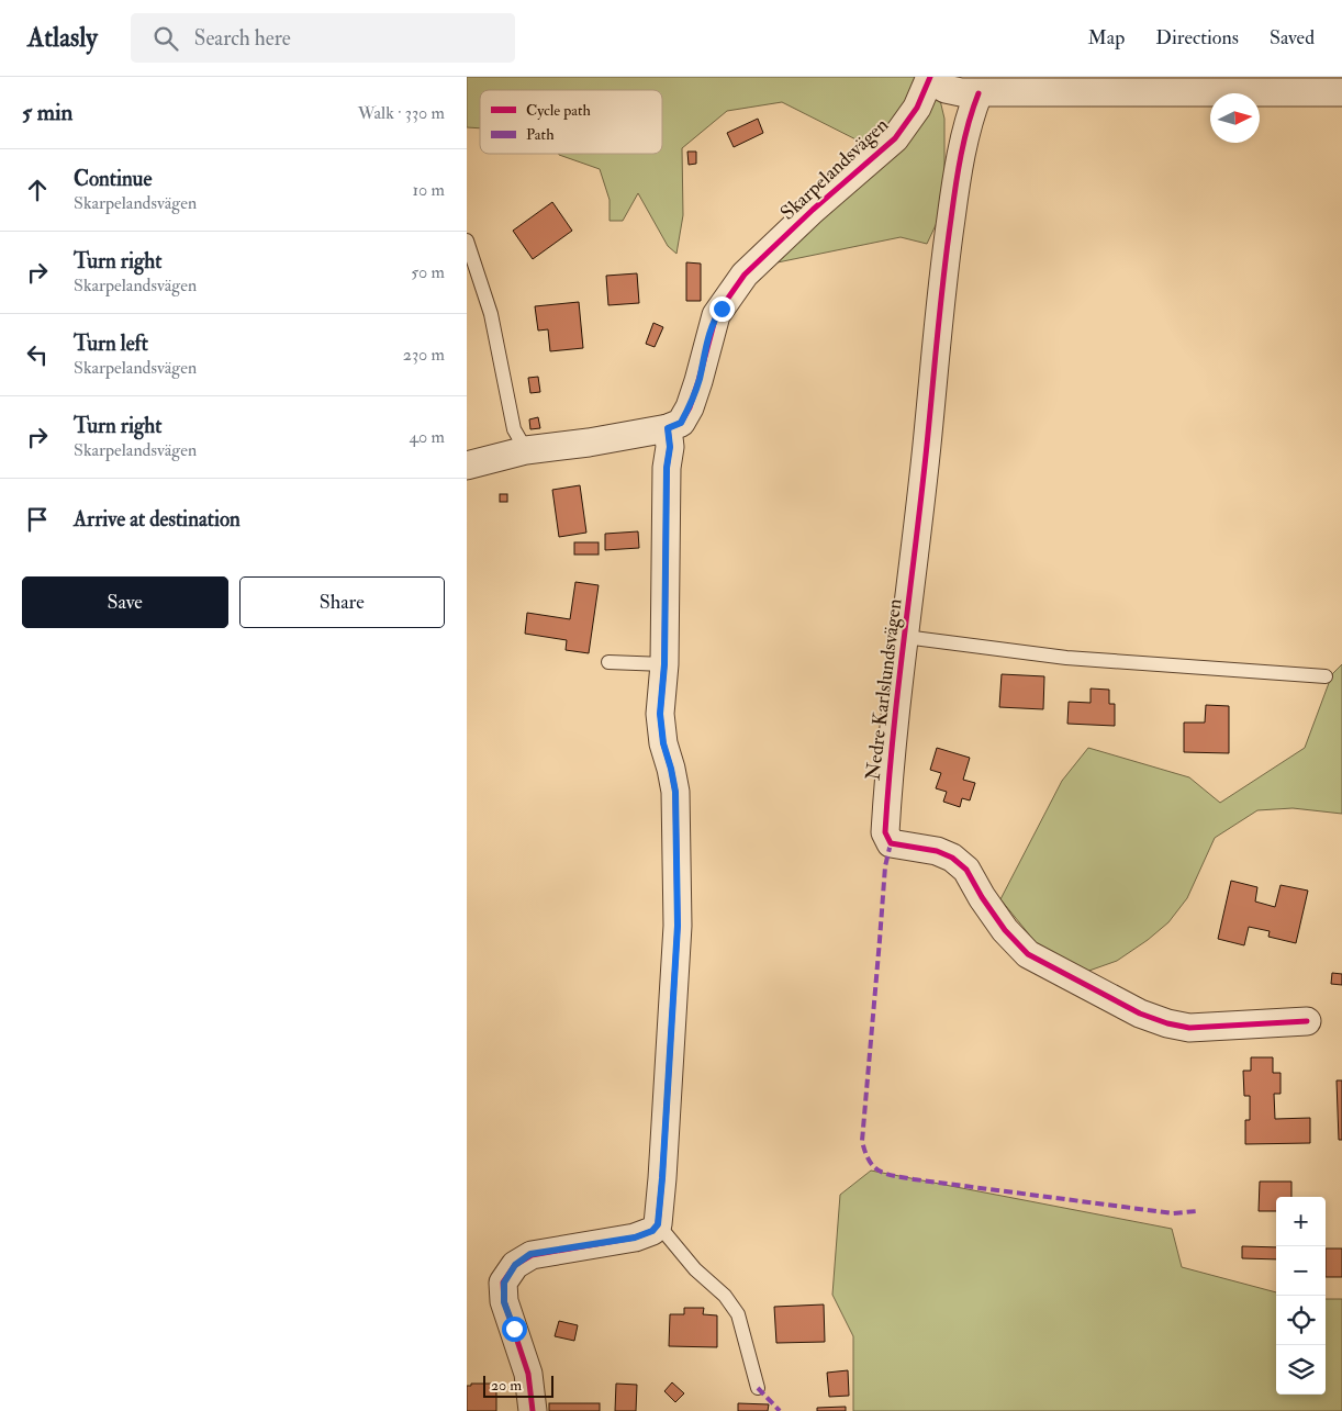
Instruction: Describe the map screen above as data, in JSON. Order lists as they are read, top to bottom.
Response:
{
  "streets": {
    "street": ["Skarpelandsvägen", "Nedre Karlslundsvägen"]
  },
  "legend": ["Cycle path", "Path"],
  "scale_bar": "20 m",
  "north": "right",
  "page": {
    "header": "Atlasly",
    "search": "Search here",
    "nav": ["Map", "Directions", "Saved"],
    "heading": ["5 min", "Walk · 330 m"],
    "list": [
      ["Continue", "Skarpelandsvägen", "10 m"],
      ["Turn right", "Skarpelandsvägen", "50 m"],
      ["Turn left", "Skarpelandsvägen", "230 m"],
      ["Turn right", "Skarpelandsvägen", "40 m"],
      "Arrive at destination"
    ],
    "buttons": ["Save", "Share"],
    "map_buttons": ["+", "−"],
    "scale": "20 m"
  }
}
